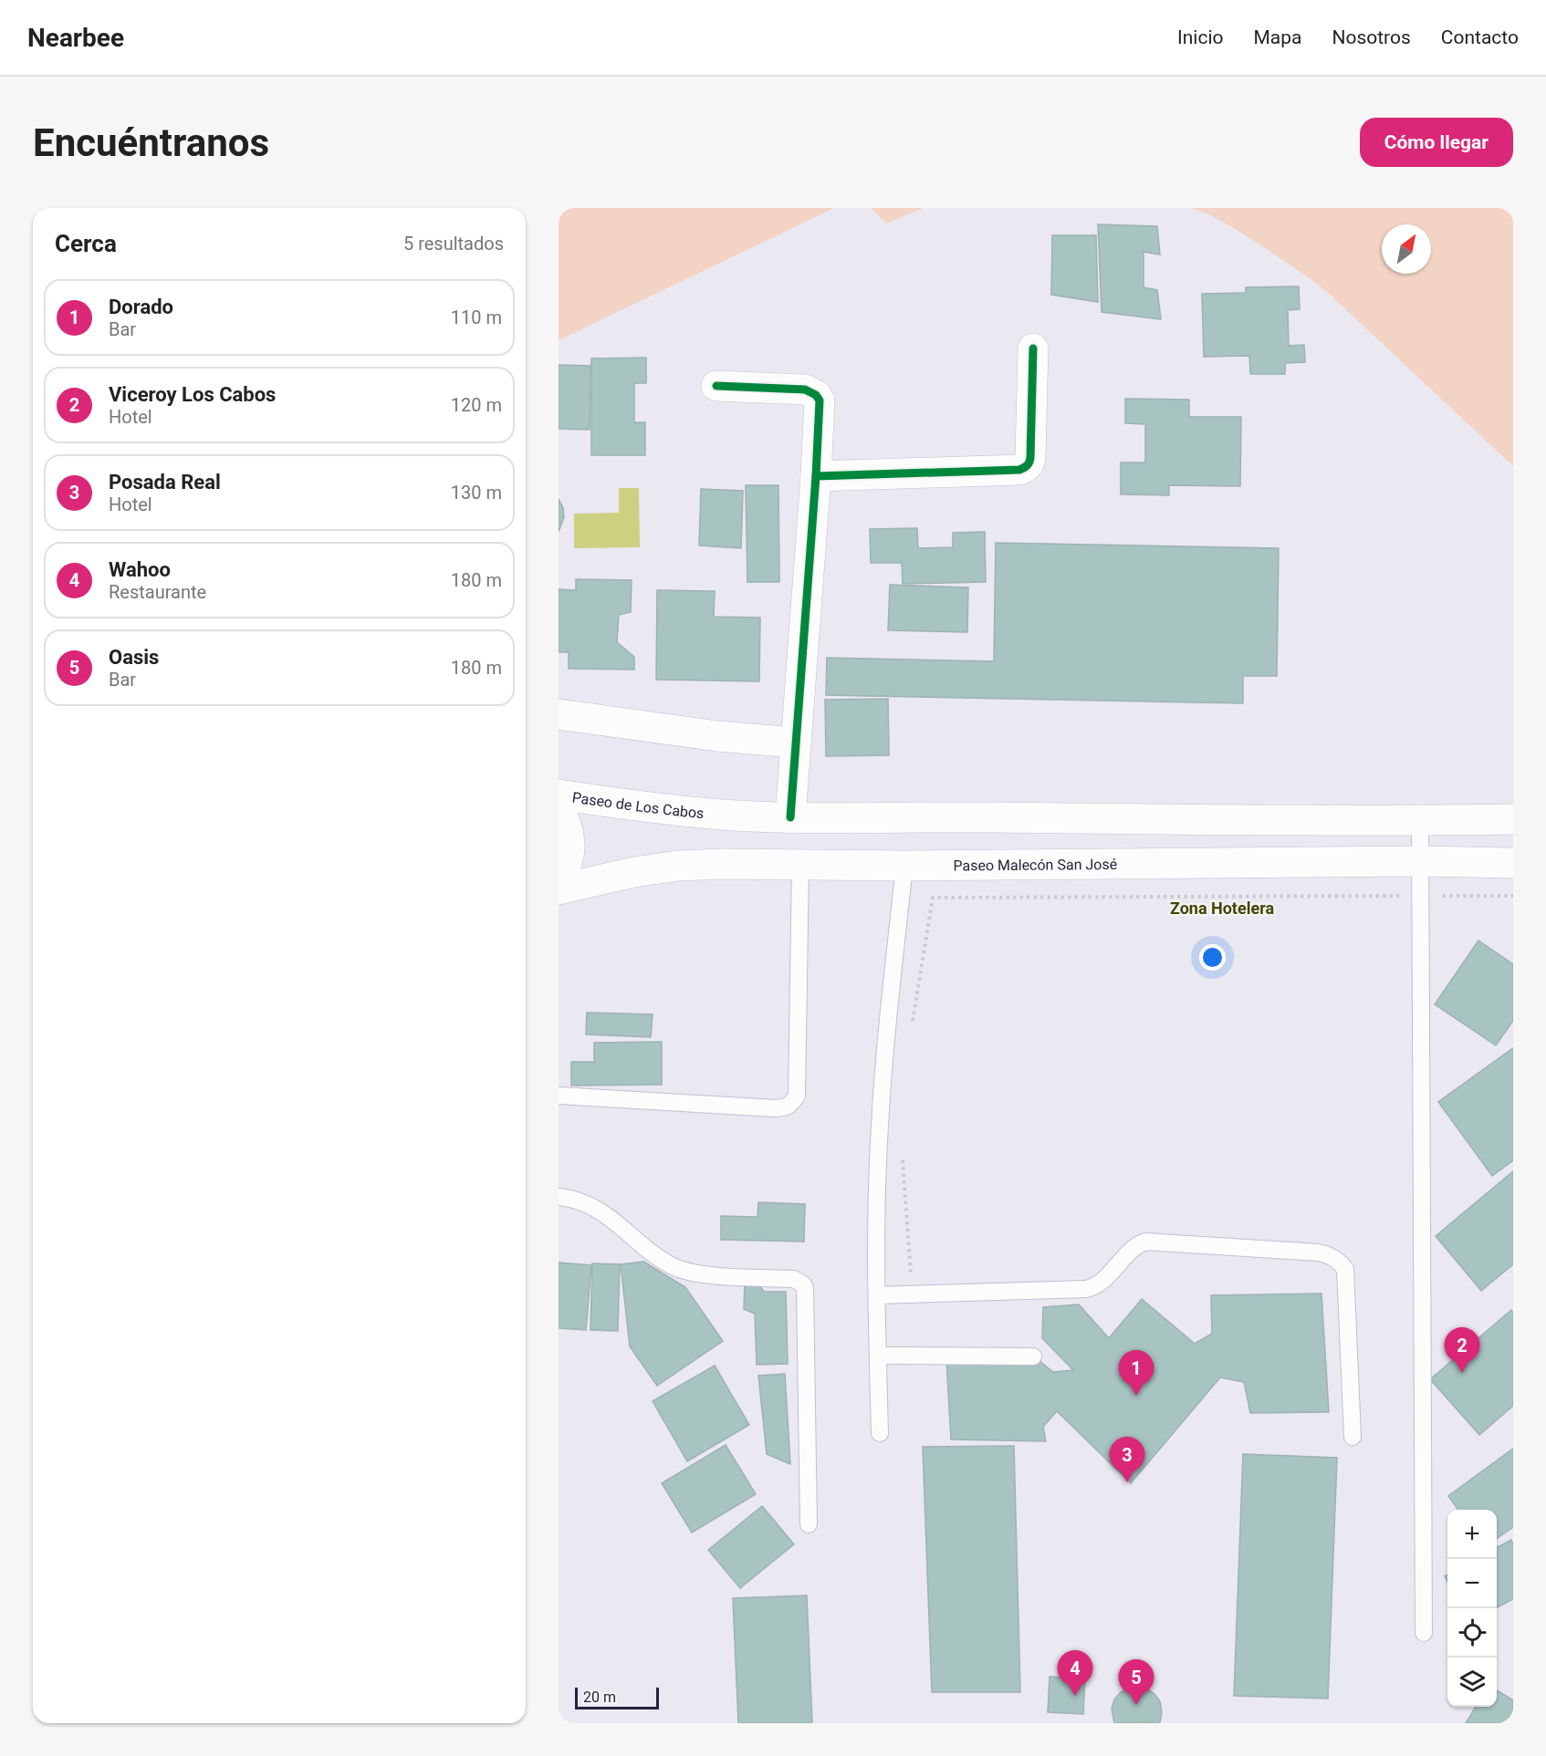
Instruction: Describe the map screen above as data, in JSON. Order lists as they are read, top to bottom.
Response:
{
  "streets": {
    "main road": ["Paseo de Los Cabos", "Paseo Malecón San José"]
  },
  "districts": ["Zona Hotelera"],
  "scale_bar": "20 m",
  "north": "top right",
  "page": {
    "header": "Nearbee",
    "nav": [
      "Inicio",
      "Mapa",
      "Nosotros",
      "Contacto"
    ],
    "buttons": "Cómo llegar",
    "title": "Encuéntranos",
    "heading": ["Cerca", "5 resultados"],
    "list": [
      {
        "mark": "1",
        "name": "Dorado",
        "note": "Bar",
        "value": "110 m"
      },
      {
        "mark": "2",
        "name": "Viceroy Los Cabos",
        "note": "Hotel",
        "value": "120 m"
      },
      {
        "mark": "3",
        "name": "Posada Real",
        "note": "Hotel",
        "value": "130 m"
      },
      {
        "mark": "4",
        "name": "Wahoo",
        "note": "Restaurante",
        "value": "180 m"
      },
      {
        "mark": "5",
        "name": "Oasis",
        "note": "Bar",
        "value": "180 m"
      }
    ],
    "pins": [
      "2",
      "1",
      "3",
      "4",
      "5"
    ],
    "map_buttons": ["+", "−"],
    "scale": "20 m"
  }
}
